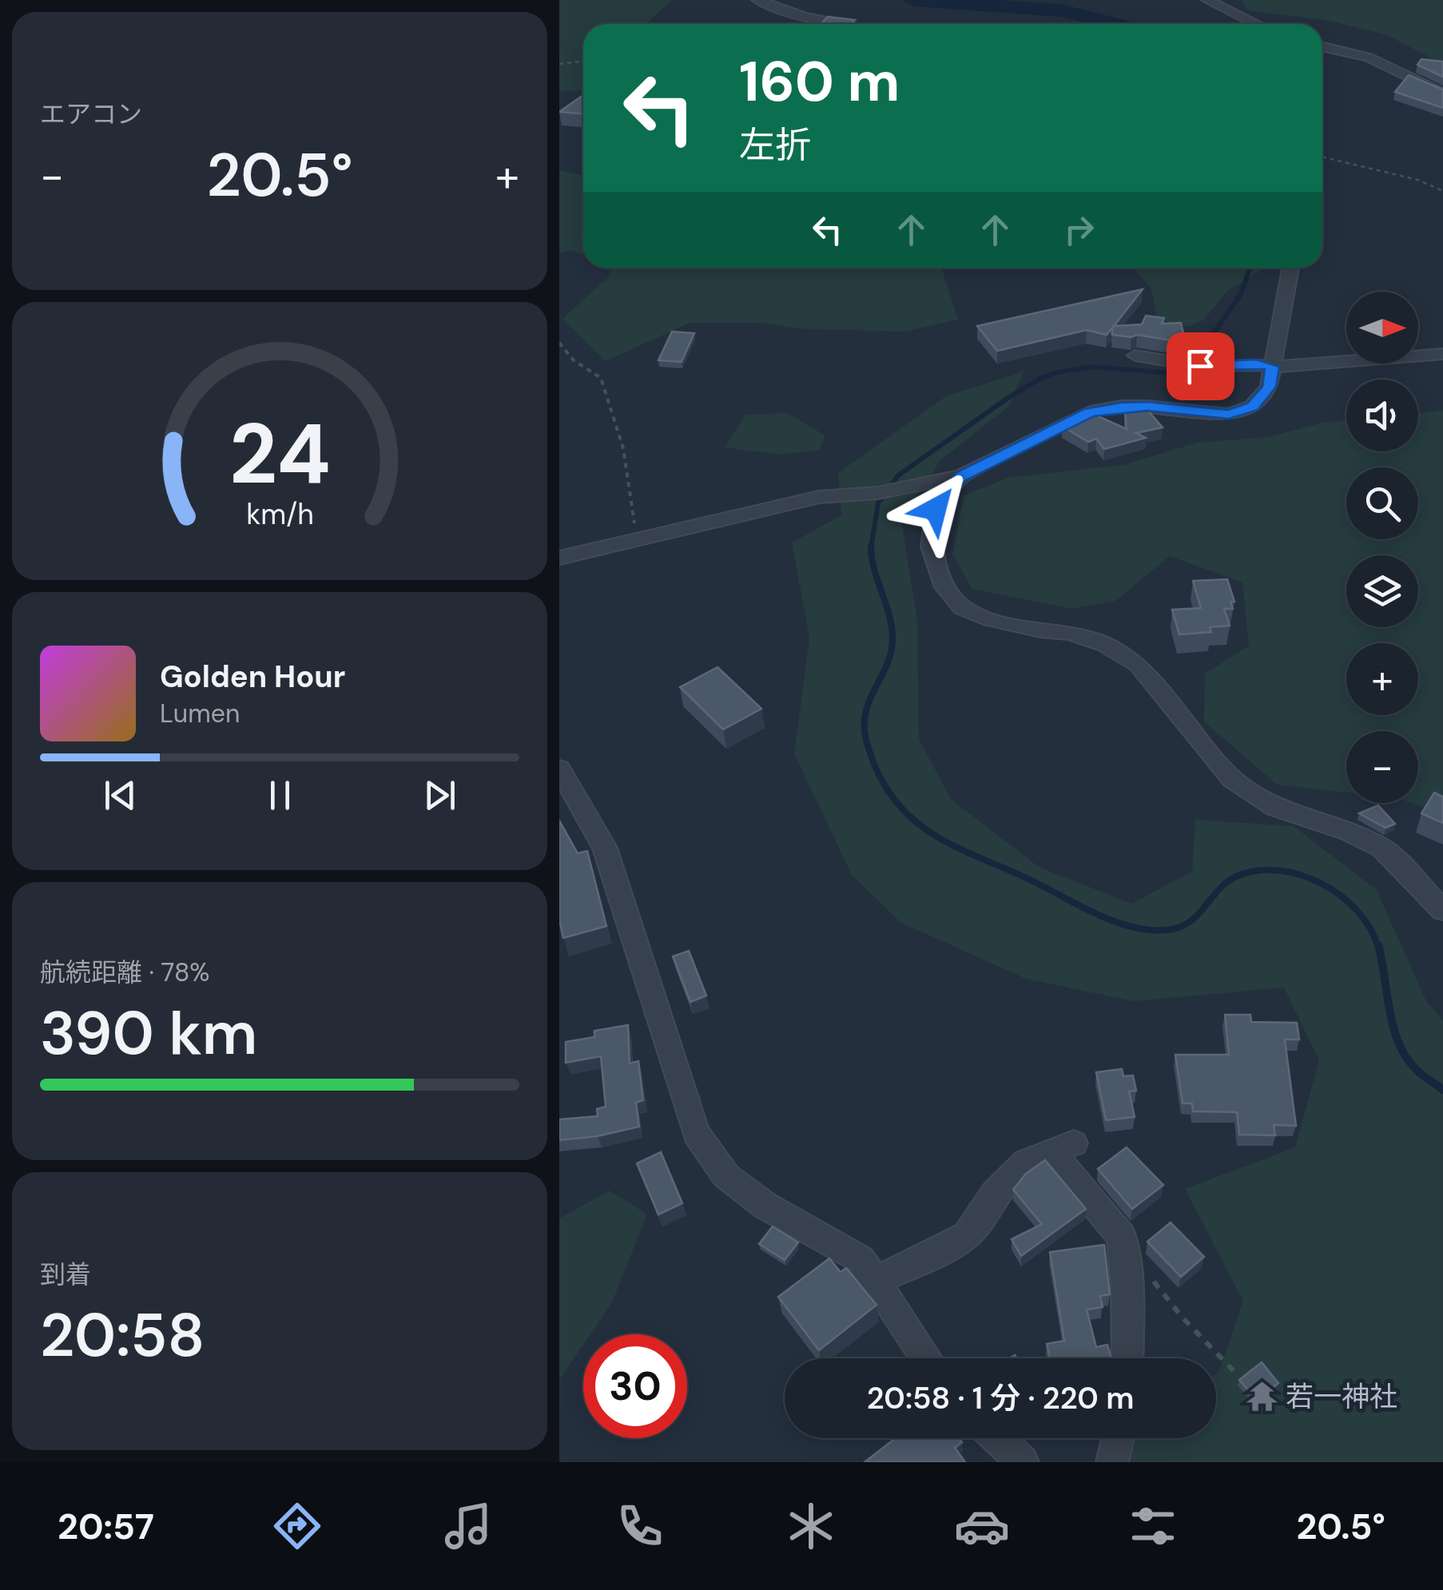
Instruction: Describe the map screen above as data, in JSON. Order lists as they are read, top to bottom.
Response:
{
  "places": {
    "temple": ["若一神社"]
  },
  "north": "right",
  "page": {
    "tile": [
      "エアコン",
      ["航続距離 · 78%", "390 km"],
      ["到着", "20:58"]
    ],
    "turn": ["160 m", "左折"],
    "heat": ["−", "20.5°", "+"],
    "map_buttons": ["+", "−"],
    "song": ["Golden Hour", "Lumen"],
    "limit": "30",
    "trip": "20:58 · 1 分 · 220 m",
    "tabs": ["20:57", "20.5°"],
    "gauge": ["24", "km/h"]
  }
}
